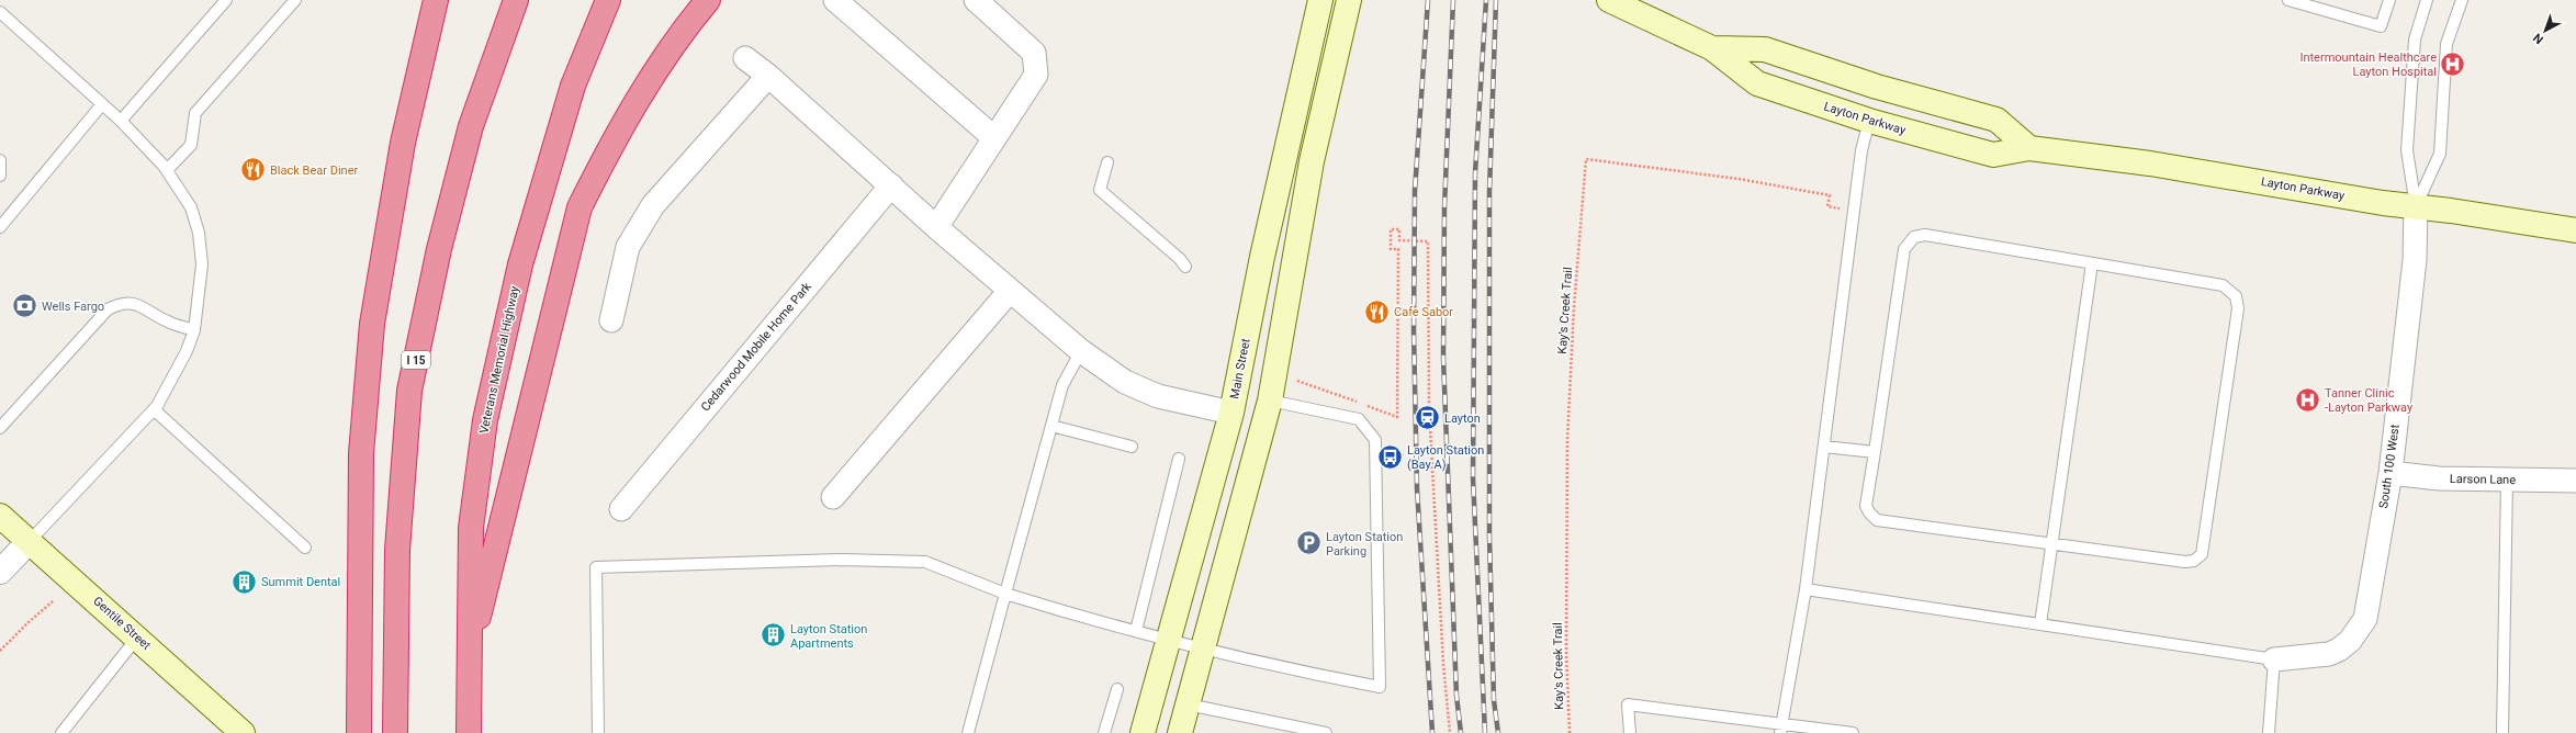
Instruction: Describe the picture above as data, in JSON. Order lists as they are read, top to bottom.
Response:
{
  "streets": {
    "highway": ["I 15", "Veterans Memorial Highway"],
    "main road": ["Layton Parkway", "Main Street", "Gentile Street"],
    "street": ["Cedarwood Mobile Home Park", "South 100 West", "Larson Lane"],
    "path": ["Kay's Creek Trail"]
  },
  "crossings": [
    ["Layton Parkway", "South 100 West"],
    ["South 100 West", "Larson Lane"]
  ],
  "places": {
    "hospital": ["Intermountain Healthcare Layton Hospital", "Tanner Clinic -Layton Parkway"],
    "restaurant": ["Black Bear Diner", "Cafe Sabor"],
    "bank": ["Wells Fargo"],
    "station": ["Layton"],
    "bus stop": ["Layton Station (Bay A)"],
    "parking": ["Layton Station Parking"],
    "building": ["Summit Dental", "Layton Station Apartments"]
  },
  "north": "bottom left"
}
